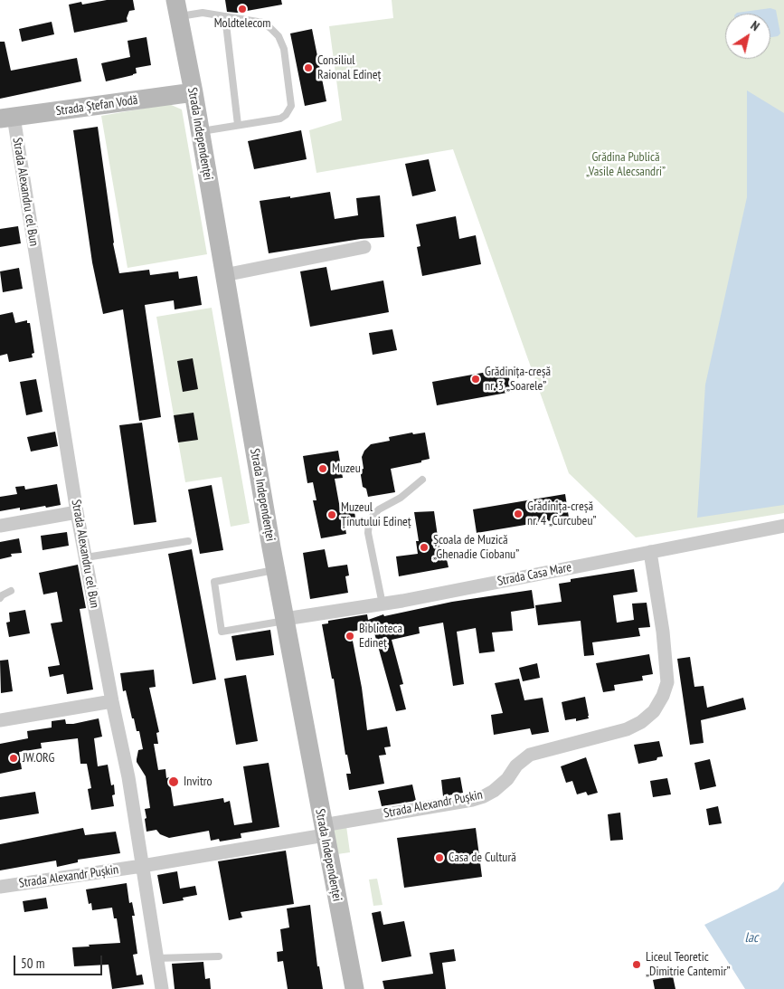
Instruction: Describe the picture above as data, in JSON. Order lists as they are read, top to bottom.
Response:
{
  "streets": {
    "main road": ["Strada Ștefan Vodă", "Strada Independenței"],
    "street": ["Strada Alexandru cel Bun", "Strada Casa Mare", "Strada Alexandr Pușkin"]
  },
  "crossings": [
    ["Strada Ștefan Vodă", "Strada Independenței"],
    ["Strada Ștefan Vodă", "Strada Alexandru cel Bun"],
    ["Strada Independenței", "Strada Casa Mare"],
    ["Strada Independenței", "Strada Alexandr Pușkin"],
    ["Strada Alexandru cel Bun", "Strada Alexandr Pușkin"],
    ["Strada Casa Mare", "Strada Alexandr Pușkin"]
  ],
  "water": ["lac"],
  "parks": ["Grădina Publică „Vasile Alecsandri”"],
  "places": [
    "Moldtelecom",
    "Consiliul Raional Edineț",
    "Grădinița-creșă nr. 3 „Soarele”",
    "Muzeu",
    "Grădinița-creșă nr. 4 „Curcubeu”",
    "Muzeul Ținutului Edineț",
    "Școala de Muzică „Ghenadie Ciobanu”",
    "Biblioteca Edineț",
    "JW.ORG",
    "Invitro",
    "Casa de Cultură",
    "Liceul Teoretic „Dimitrie Cantemir”"
  ],
  "scale_bar": "50 m",
  "north": "top right"
}
